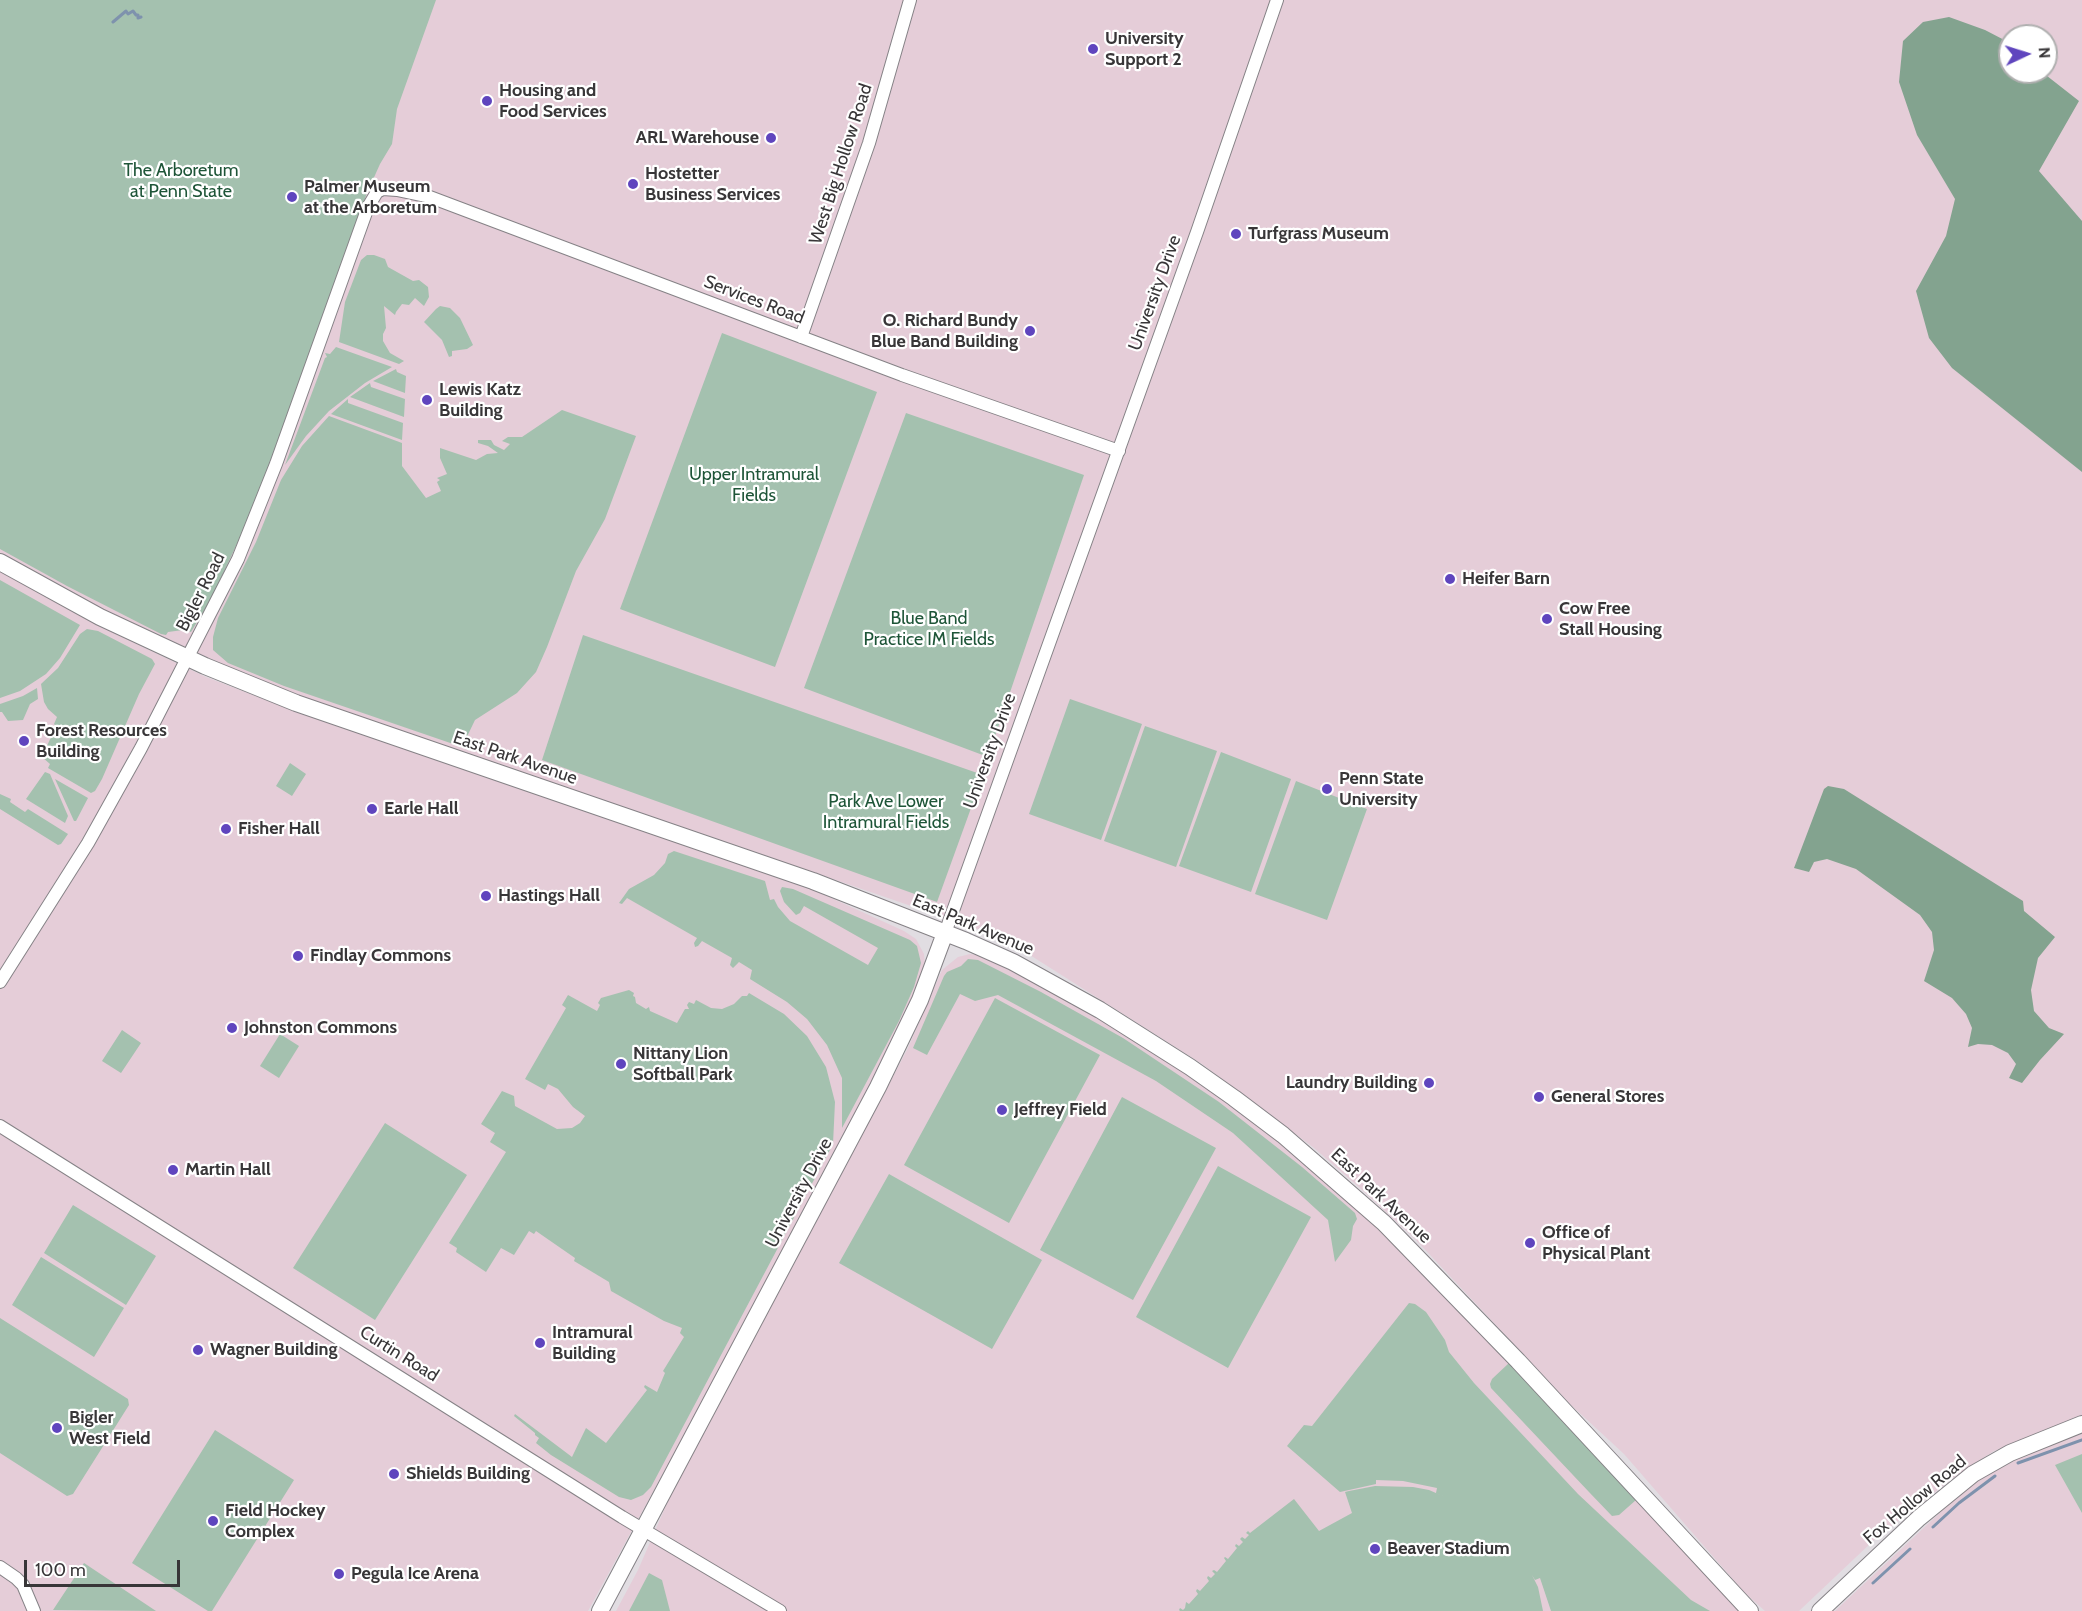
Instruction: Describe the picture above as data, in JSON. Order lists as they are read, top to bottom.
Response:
{
  "streets": {
    "main road": ["University Drive", "East Park Avenue", "Fox Hollow Road"],
    "street": [
      "West Big Hollow Road",
      "Services Road",
      "Bigler Road",
      "Curtin Road"
    ]
  },
  "crossings": [
    ["West Big Hollow Road", "Services Road"],
    ["University Drive", "Services Road"],
    ["University Drive", "East Park Avenue"],
    ["University Drive", "Curtin Road"],
    ["Services Road", "Bigler Road"],
    ["Bigler Road", "East Park Avenue"]
  ],
  "parks": [
    "The Arboretum at Penn State",
    "Upper Intramural Fields",
    "Blue Band Practice IM Fields",
    "Park Ave Lower Intramural Fields"
  ],
  "places": [
    "University Support 2",
    "Housing and Food Services",
    "ARL Warehouse",
    "Hostetter Business Services",
    "Palmer Museum at the Arboretum",
    "Turfgrass Museum",
    "O. Richard Bundy Blue Band Building",
    "Lewis Katz Building",
    "Heifer Barn",
    "Cow Free Stall Housing",
    "Forest Resources Building",
    "Penn State University",
    "Earle Hall",
    "Fisher Hall",
    "Hastings Hall",
    "Findlay Commons",
    "Johnston Commons",
    "Nittany Lion Softball Park",
    "Laundry Building",
    "General Stores",
    "Jeffrey Field",
    "Martin Hall",
    "Office of Physical Plant",
    "Intramural Building",
    "Wagner Building",
    "Bigler West Field",
    "Shields Building",
    "Field Hockey Complex",
    "Beaver Stadium",
    "Pegula Ice Arena"
  ],
  "scale_bar": "100 m",
  "north": "right"
}
